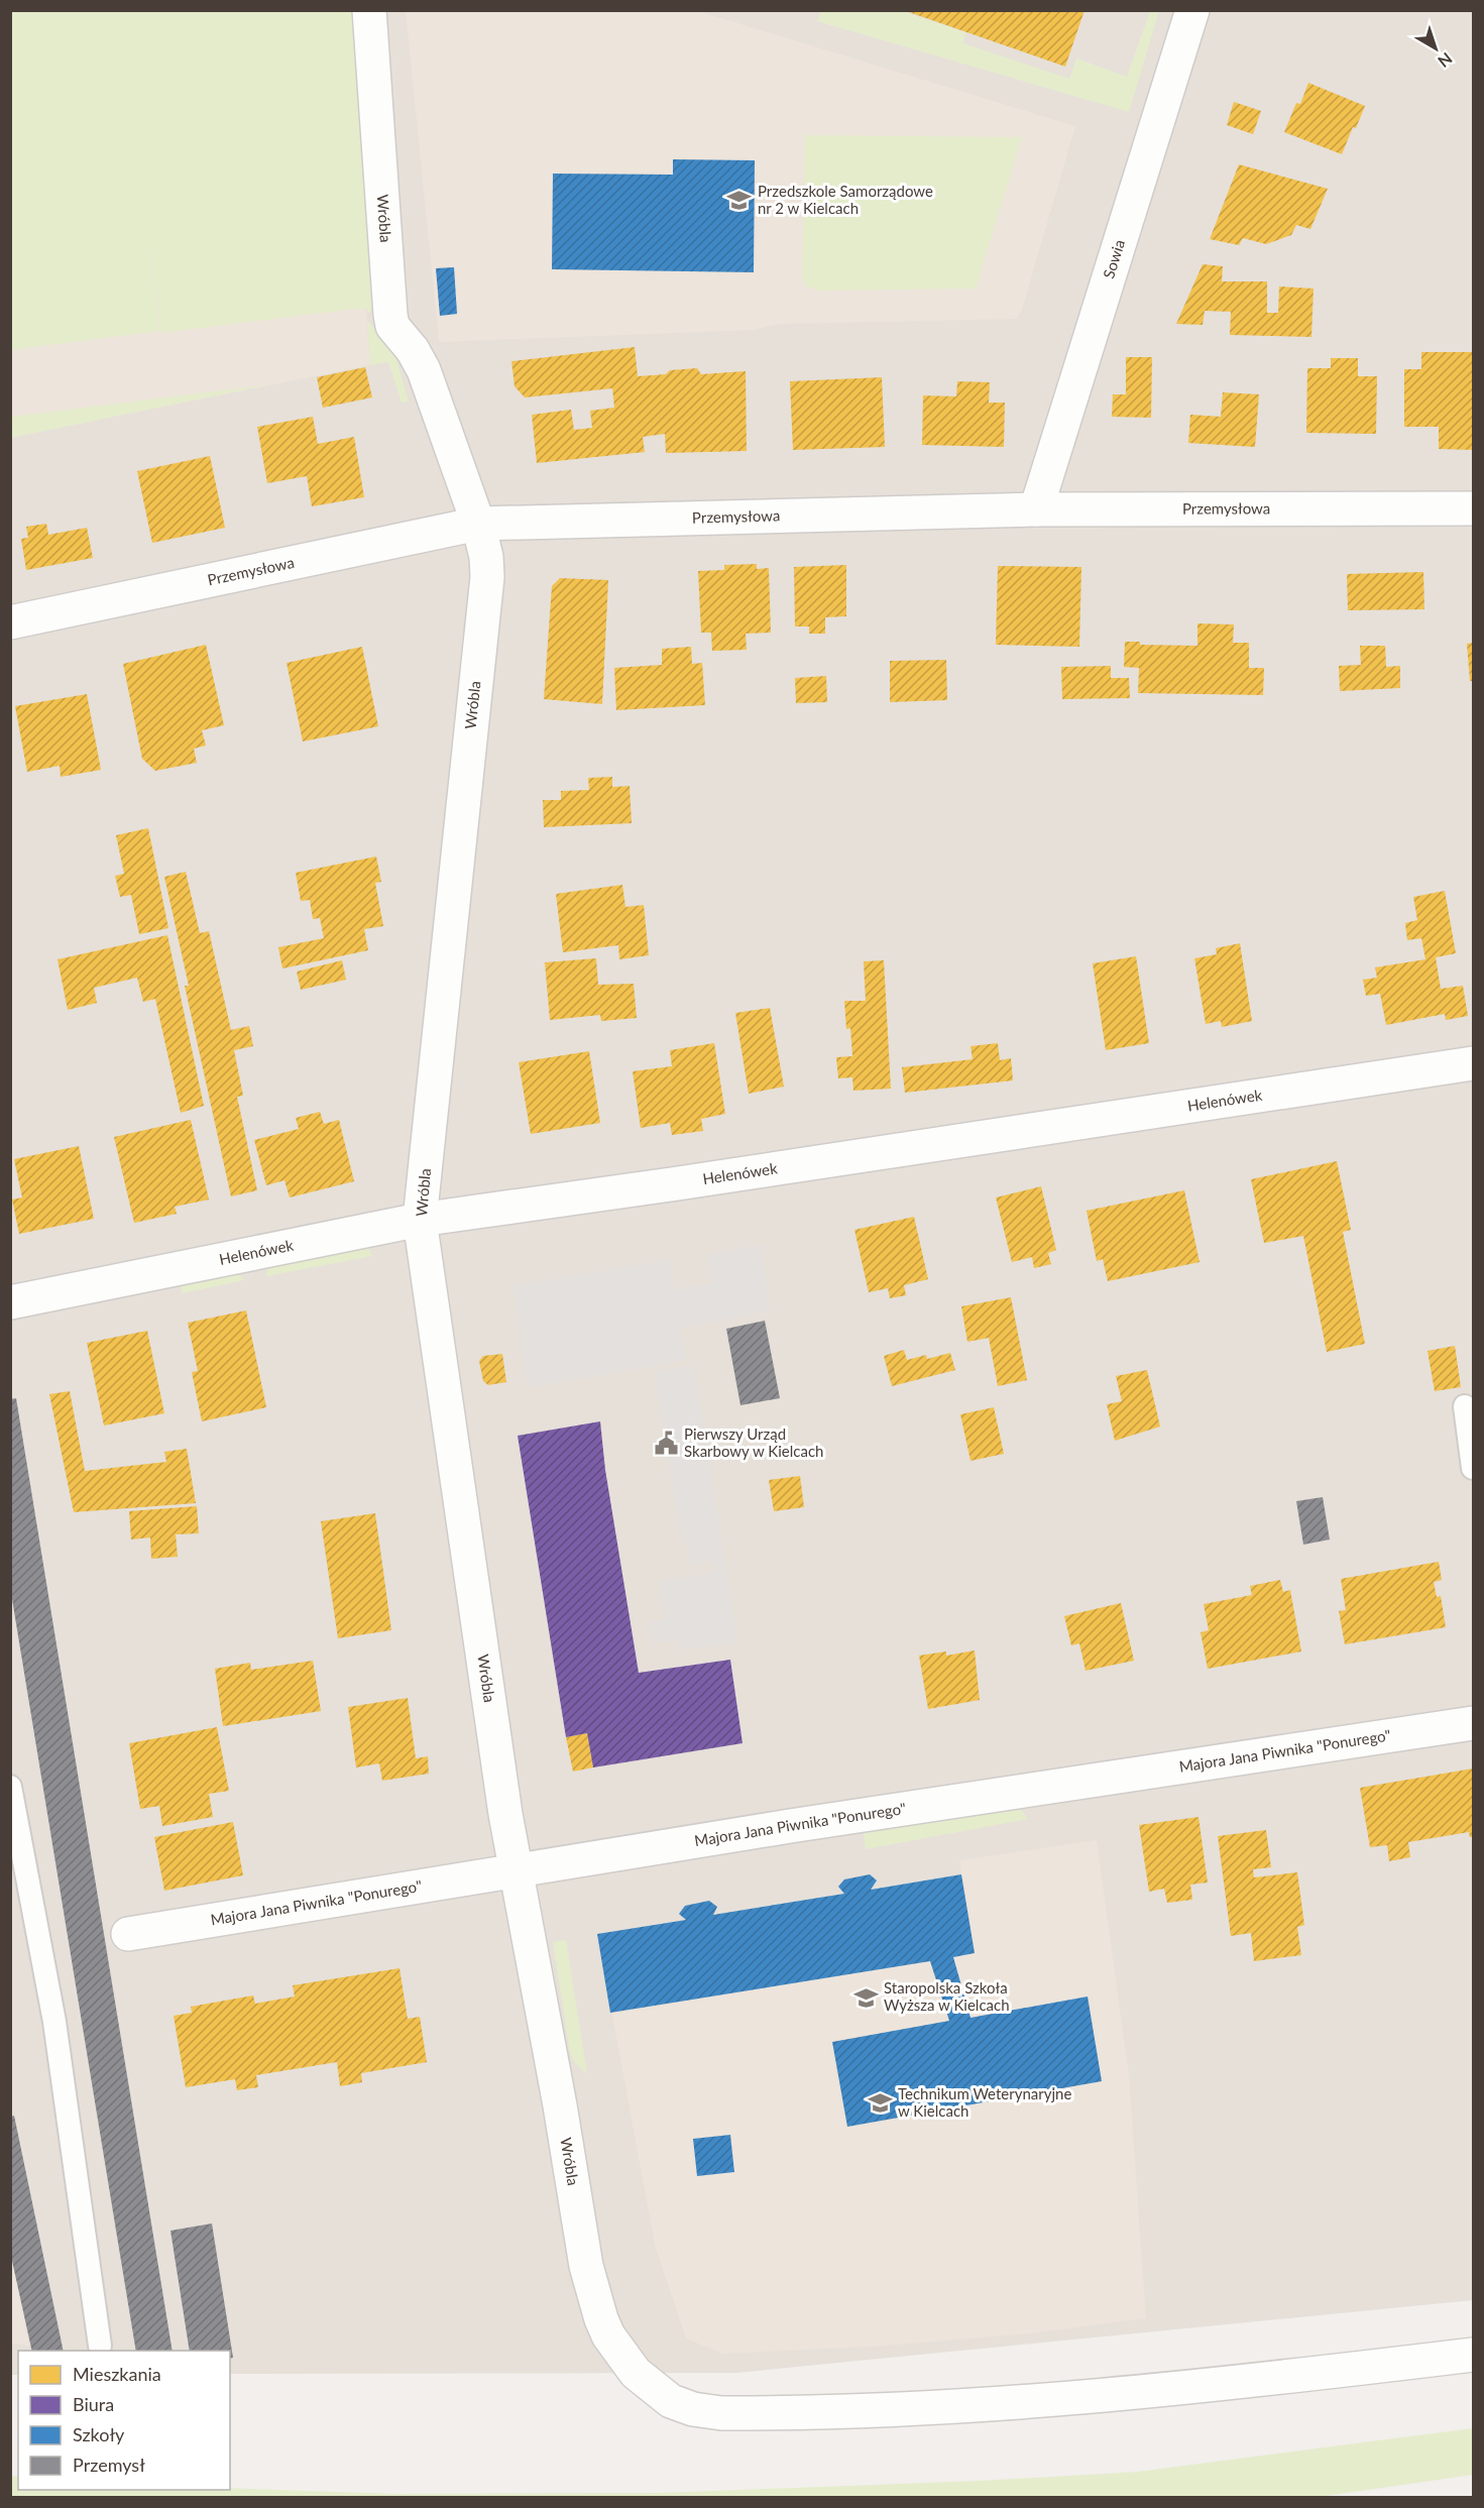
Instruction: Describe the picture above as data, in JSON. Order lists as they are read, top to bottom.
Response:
{
  "streets": {
    "street": [
      "Wróbla",
      "Sowia",
      "Przemysłowa",
      "Helenówek",
      "Majora Jana Piwnika \"Ponurego\""
    ]
  },
  "crossings": [
    ["Wróbla", "Przemysłowa"],
    ["Wróbla", "Helenówek"],
    ["Wróbla", "Majora Jana Piwnika \"Ponurego\""],
    ["Sowia", "Przemysłowa"]
  ],
  "places": {
    "school or university": ["Przedszkole Samorządowe nr 2 w Kielcach", "Staropolska Szkoła Wyższa w Kielcach", "Technikum Weterynaryjne w Kielcach"],
    "public building": ["Pierwszy Urząd Skarbowy w Kielcach"]
  },
  "legend": [
    "Mieszkania",
    "Biura",
    "Szkoły",
    "Przemysł"
  ],
  "north": "bottom right"
}
